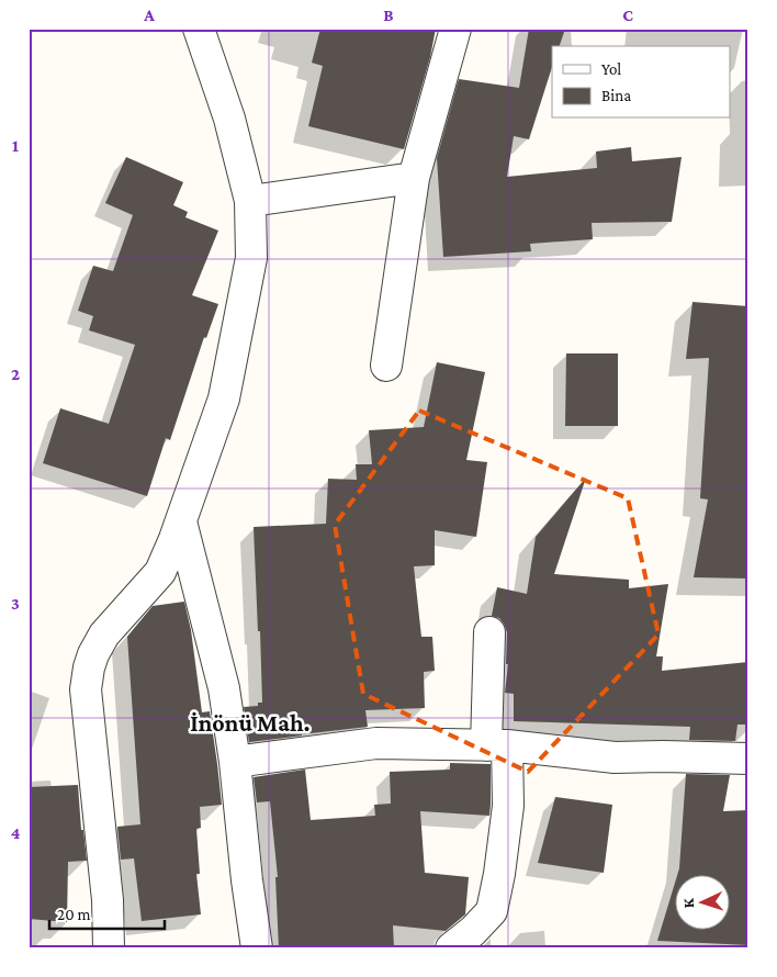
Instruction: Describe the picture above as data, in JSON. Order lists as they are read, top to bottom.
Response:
{
  "districts": ["İnönü Mah."],
  "legend": ["Yol", "Bina"],
  "scale_bar": "20 m",
  "north": "left",
  "grid": {
    "columns": ["A", "B", "C"],
    "rows": [
      "1",
      "2",
      "3",
      "4"
    ]
  }
}
